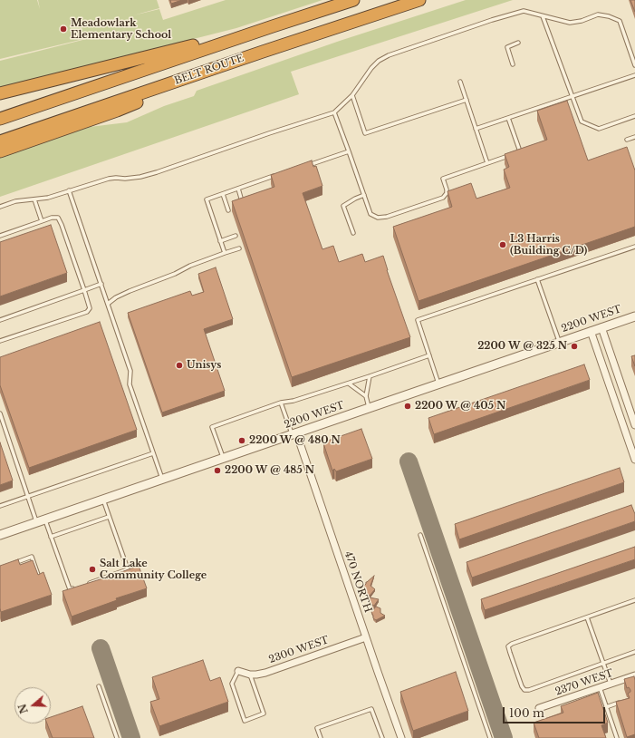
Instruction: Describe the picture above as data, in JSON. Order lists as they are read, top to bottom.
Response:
{
  "streets": {
    "highway": ["BELT ROUTE"],
    "street": [
      "2200 WEST",
      "470 NORTH",
      "2300 WEST",
      "2370 WEST"
    ]
  },
  "crossings": [
    ["2200 WEST", "470 NORTH"],
    ["470 NORTH", "2300 WEST"]
  ],
  "places": [
    "Meadowlark Elementary School",
    "L3 Harris (Building C/D)",
    "2200 W @ 325 N",
    "Unisys",
    "2200 W @ 405 N",
    "2200 W @ 480 N",
    "2200 W @ 485 N",
    "Salt Lake Community College"
  ],
  "scale_bar": "100 m",
  "north": "left"
}
